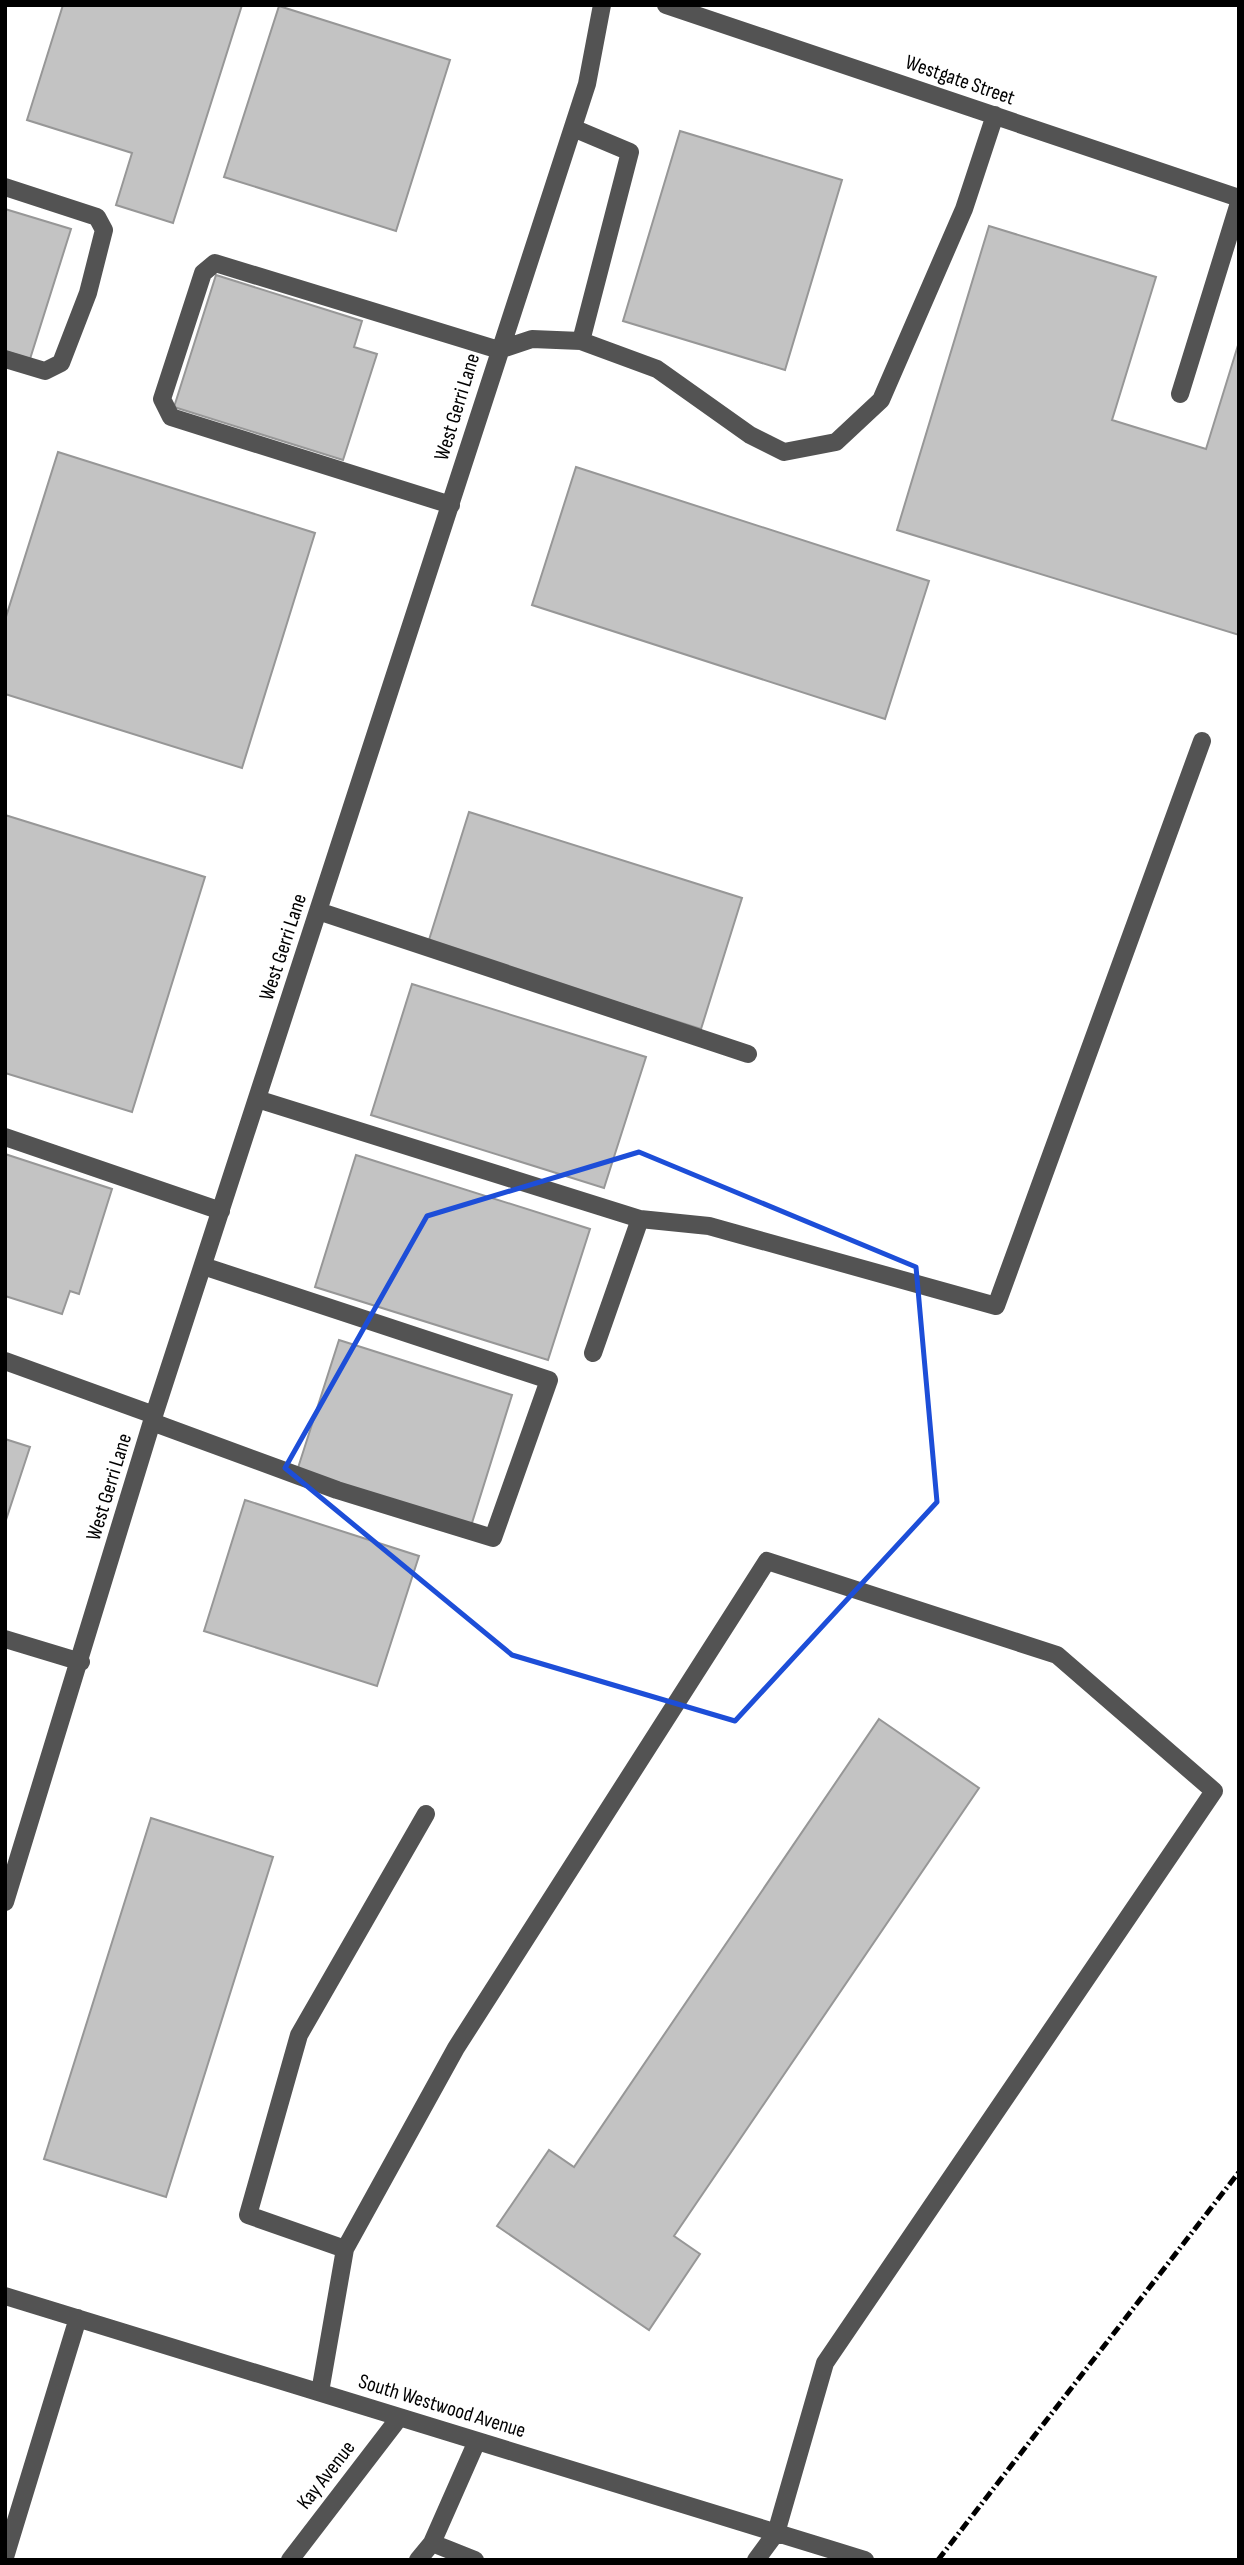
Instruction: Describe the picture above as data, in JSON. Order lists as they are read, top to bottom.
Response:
{
  "streets": {
    "street": [
      "Westgate Street",
      "West Gerri Lane",
      "South Westwood Avenue",
      "Kay Avenue"
    ]
  },
  "crossings": [
    ["South Westwood Avenue", "Kay Avenue"]
  ]
}
